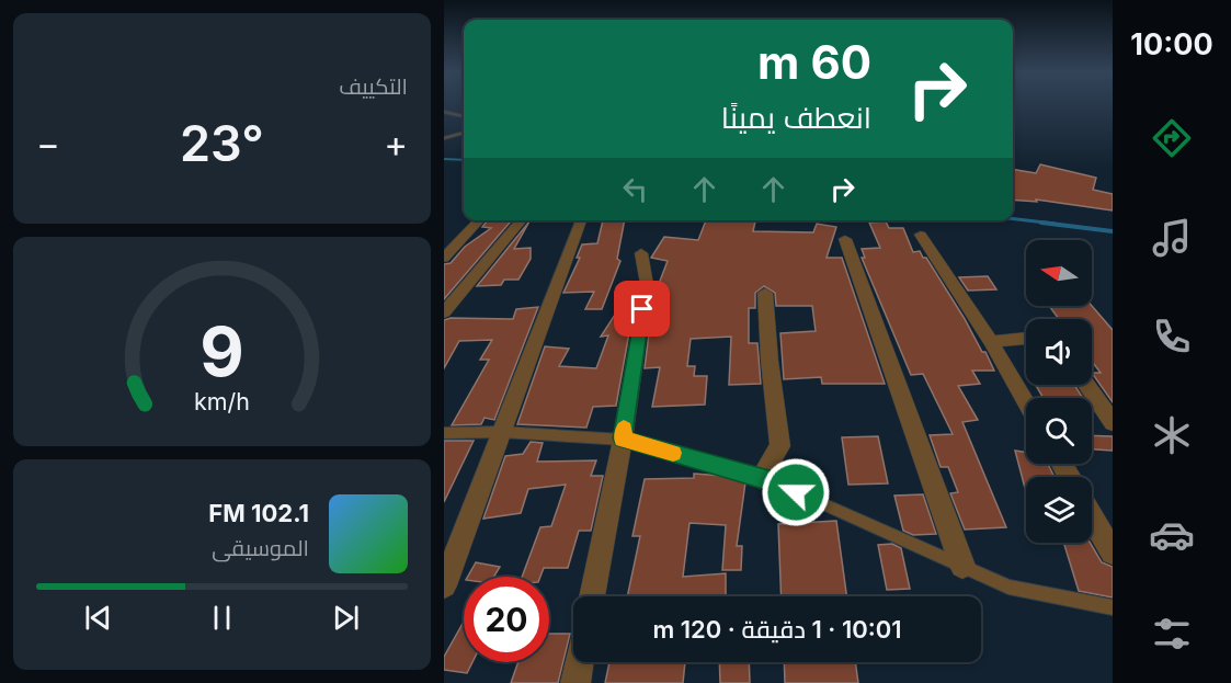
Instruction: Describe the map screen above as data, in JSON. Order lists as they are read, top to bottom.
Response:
{
  "north": "left",
  "page": {
    "tabs": "10:00",
    "tile": "التكييف",
    "turn": ["60 m", "انعطف يمينًا"],
    "heat": ["−", "23°", "+"],
    "song": ["102.1 FM", "الموسيقى"],
    "limit": "20",
    "trip": "10:01 · 1 دقيقة · 120 m",
    "gauge": ["9", "km/h"]
  }
}
